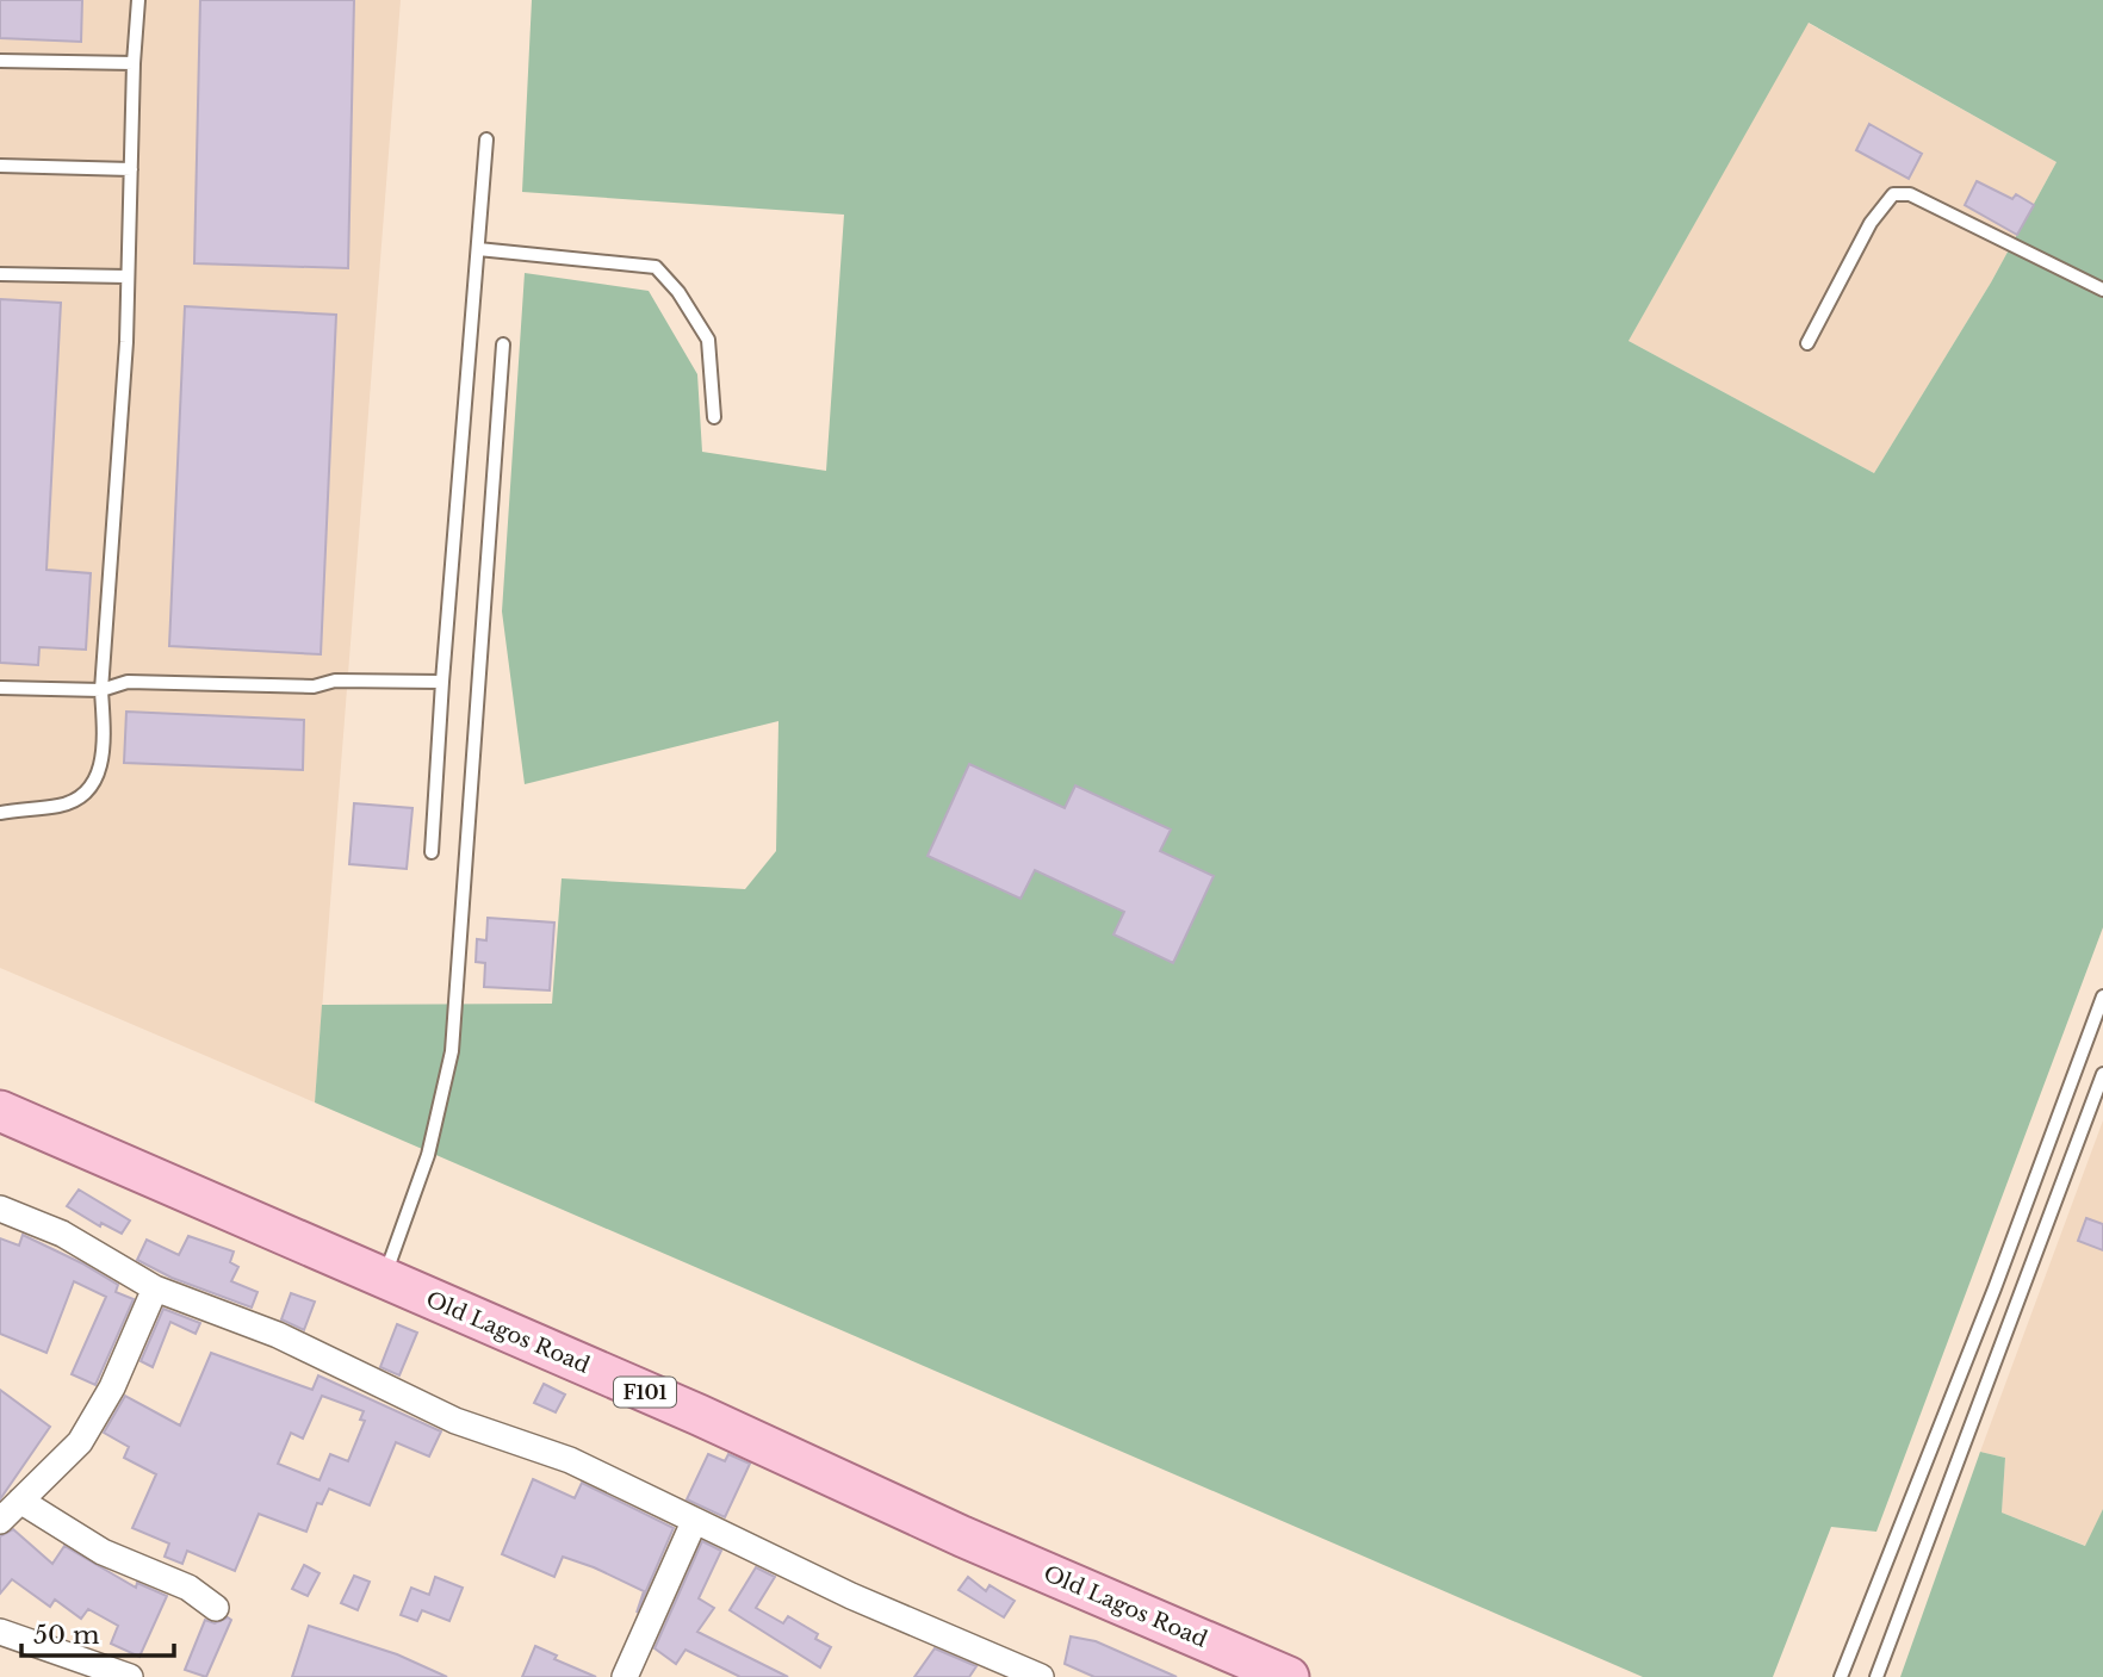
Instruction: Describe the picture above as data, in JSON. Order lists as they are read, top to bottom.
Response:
{
  "streets": {
    "main road": ["Old Lagos Road", "F101"]
  },
  "scale_bar": "50 m"
}
